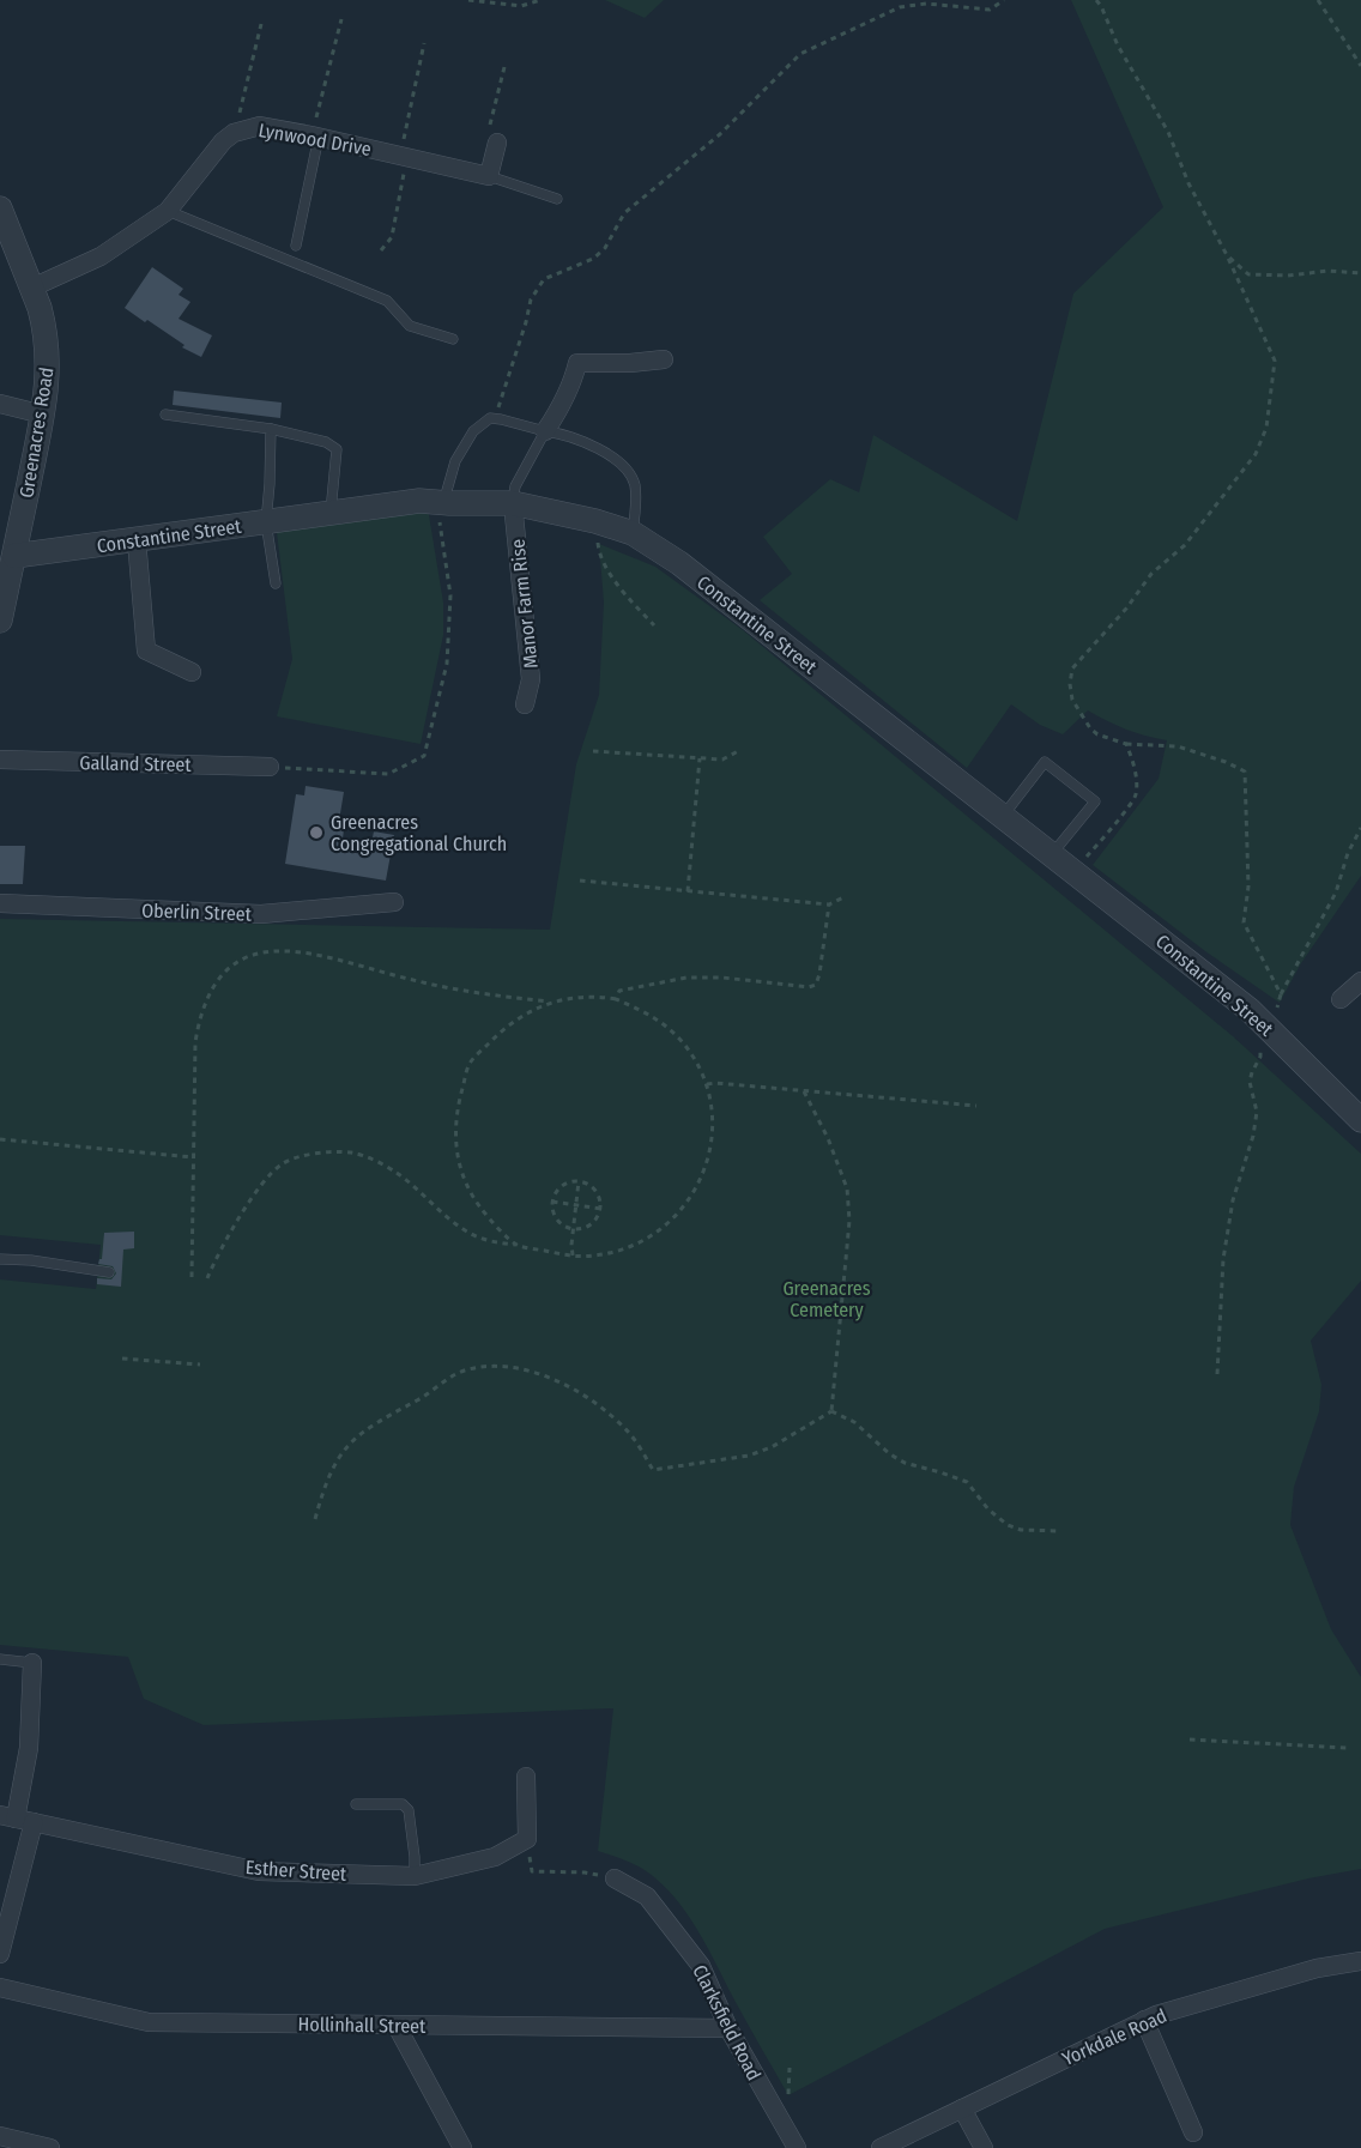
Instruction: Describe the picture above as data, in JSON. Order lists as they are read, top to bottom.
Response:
{
  "streets": {
    "street": [
      "Lynwood Drive",
      "Greenacres Road",
      "Constantine Street",
      "Manor Farm Rise",
      "Galland Street",
      "Oberlin Street",
      "Esther Street",
      "Clarksfield Road",
      "Hollinhall Street",
      "Yorkdale Road"
    ]
  },
  "crossings": [
    ["Lynwood Drive", "Greenacres Road"],
    ["Greenacres Road", "Constantine Street"],
    ["Constantine Street", "Manor Farm Rise"],
    ["Clarksfield Road", "Hollinhall Street"]
  ],
  "parks": ["Greenacres Cemetery"],
  "places": ["Greenacres Congregational Church"]
}
